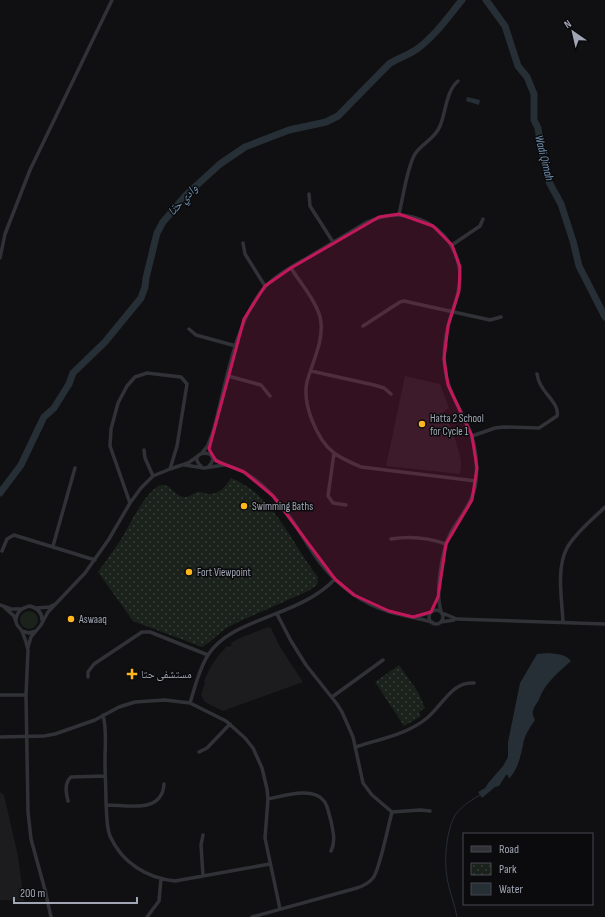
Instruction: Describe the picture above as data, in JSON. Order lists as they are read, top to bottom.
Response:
{
  "water": ["Wadi Qimah", "وادي حتّا"],
  "places": {
    "other": [
      "Hatta 2 School for Cycle 1",
      "Swimming Baths",
      "Fort Viewpoint",
      "Aswaaq"
    ],
    "health": ["مستشفى حتا"]
  },
  "legend": ["Road", "Park", "Water"],
  "scale_bar": "200 m",
  "north": "top left"
}
